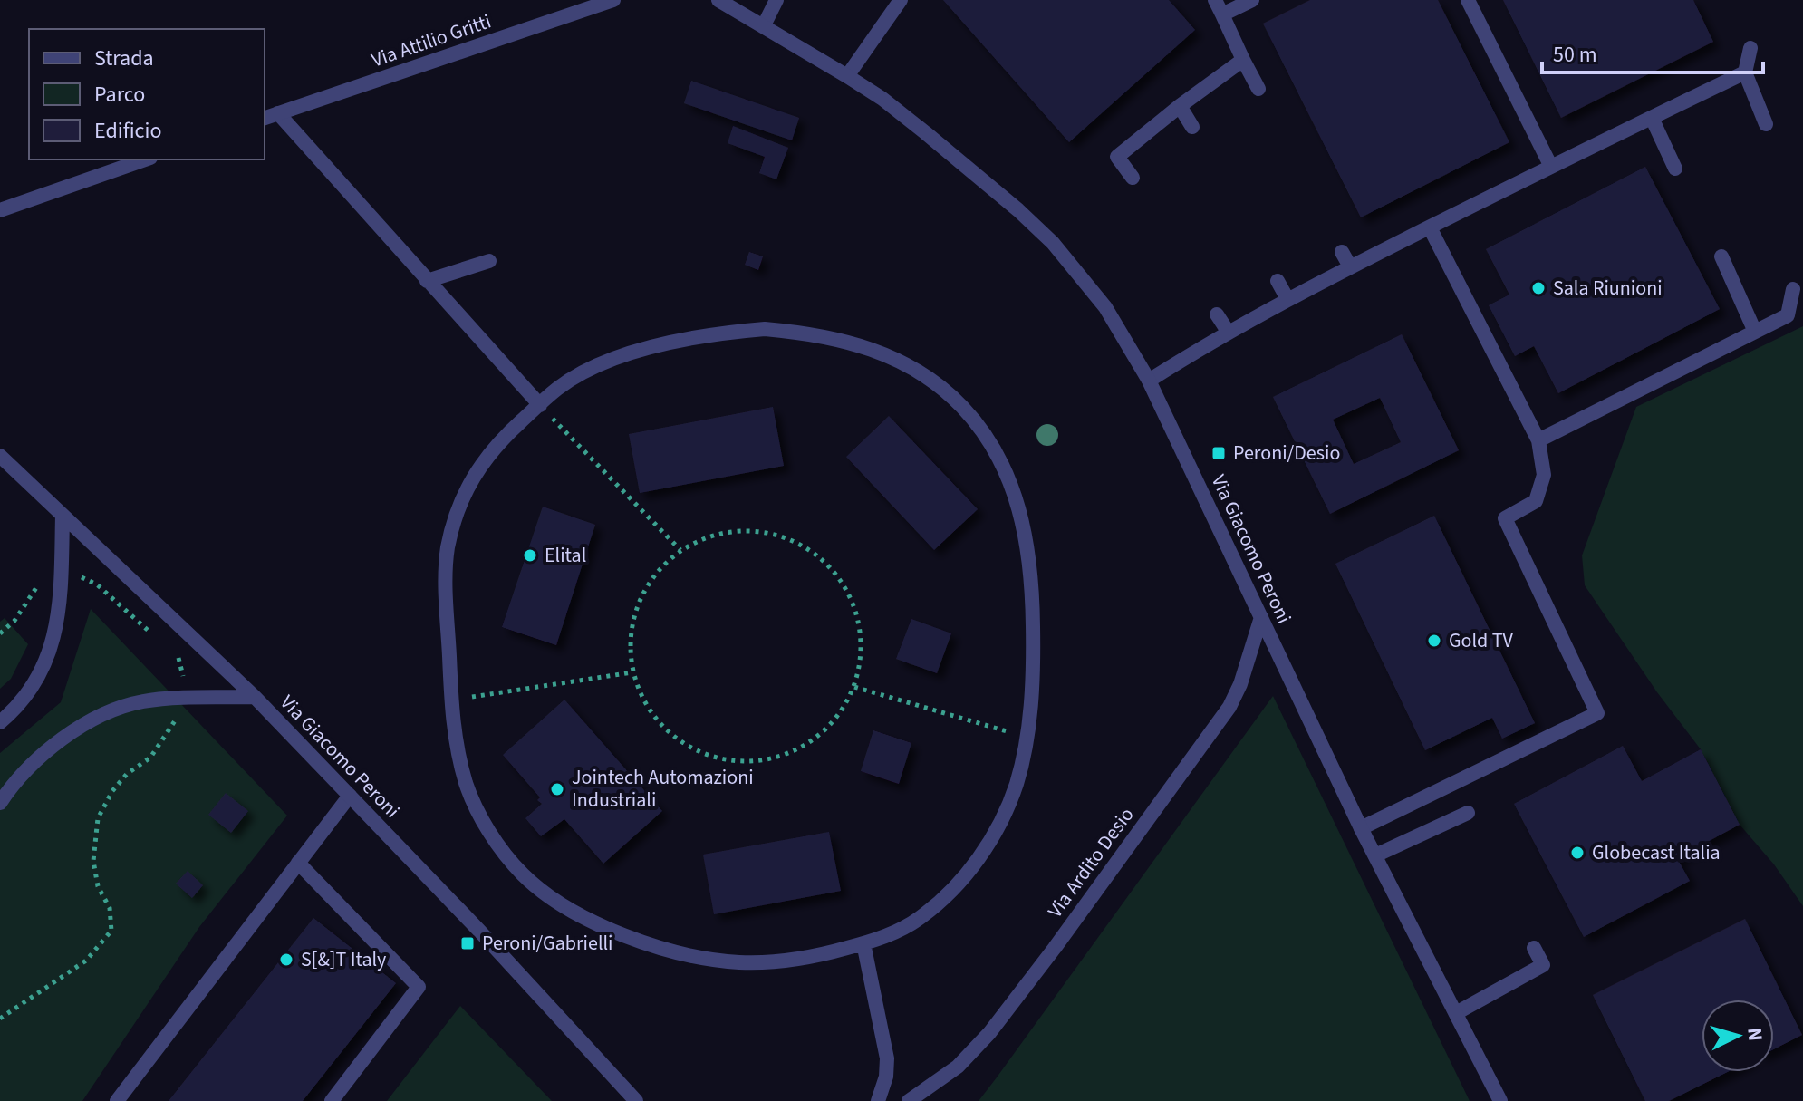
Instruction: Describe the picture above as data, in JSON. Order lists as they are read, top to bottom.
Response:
{
  "streets": {
    "street": ["Via Attilio Gritti", "Via Giacomo Peroni", "Via Ardito Desio"]
  },
  "crossings": [
    ["Via Giacomo Peroni", "Via Ardito Desio"]
  ],
  "places": {
    "other": [
      "Sala Riunioni",
      "Elital",
      "Gold TV",
      "Jointech Automazioni Industriali",
      "Globecast Italia",
      "S[&]T Italy"
    ],
    "transit": ["Peroni/Desio", "Peroni/Gabrielli"]
  },
  "legend": ["Strada", "Parco", "Edificio"],
  "scale_bar": "50 m",
  "north": "right"
}
